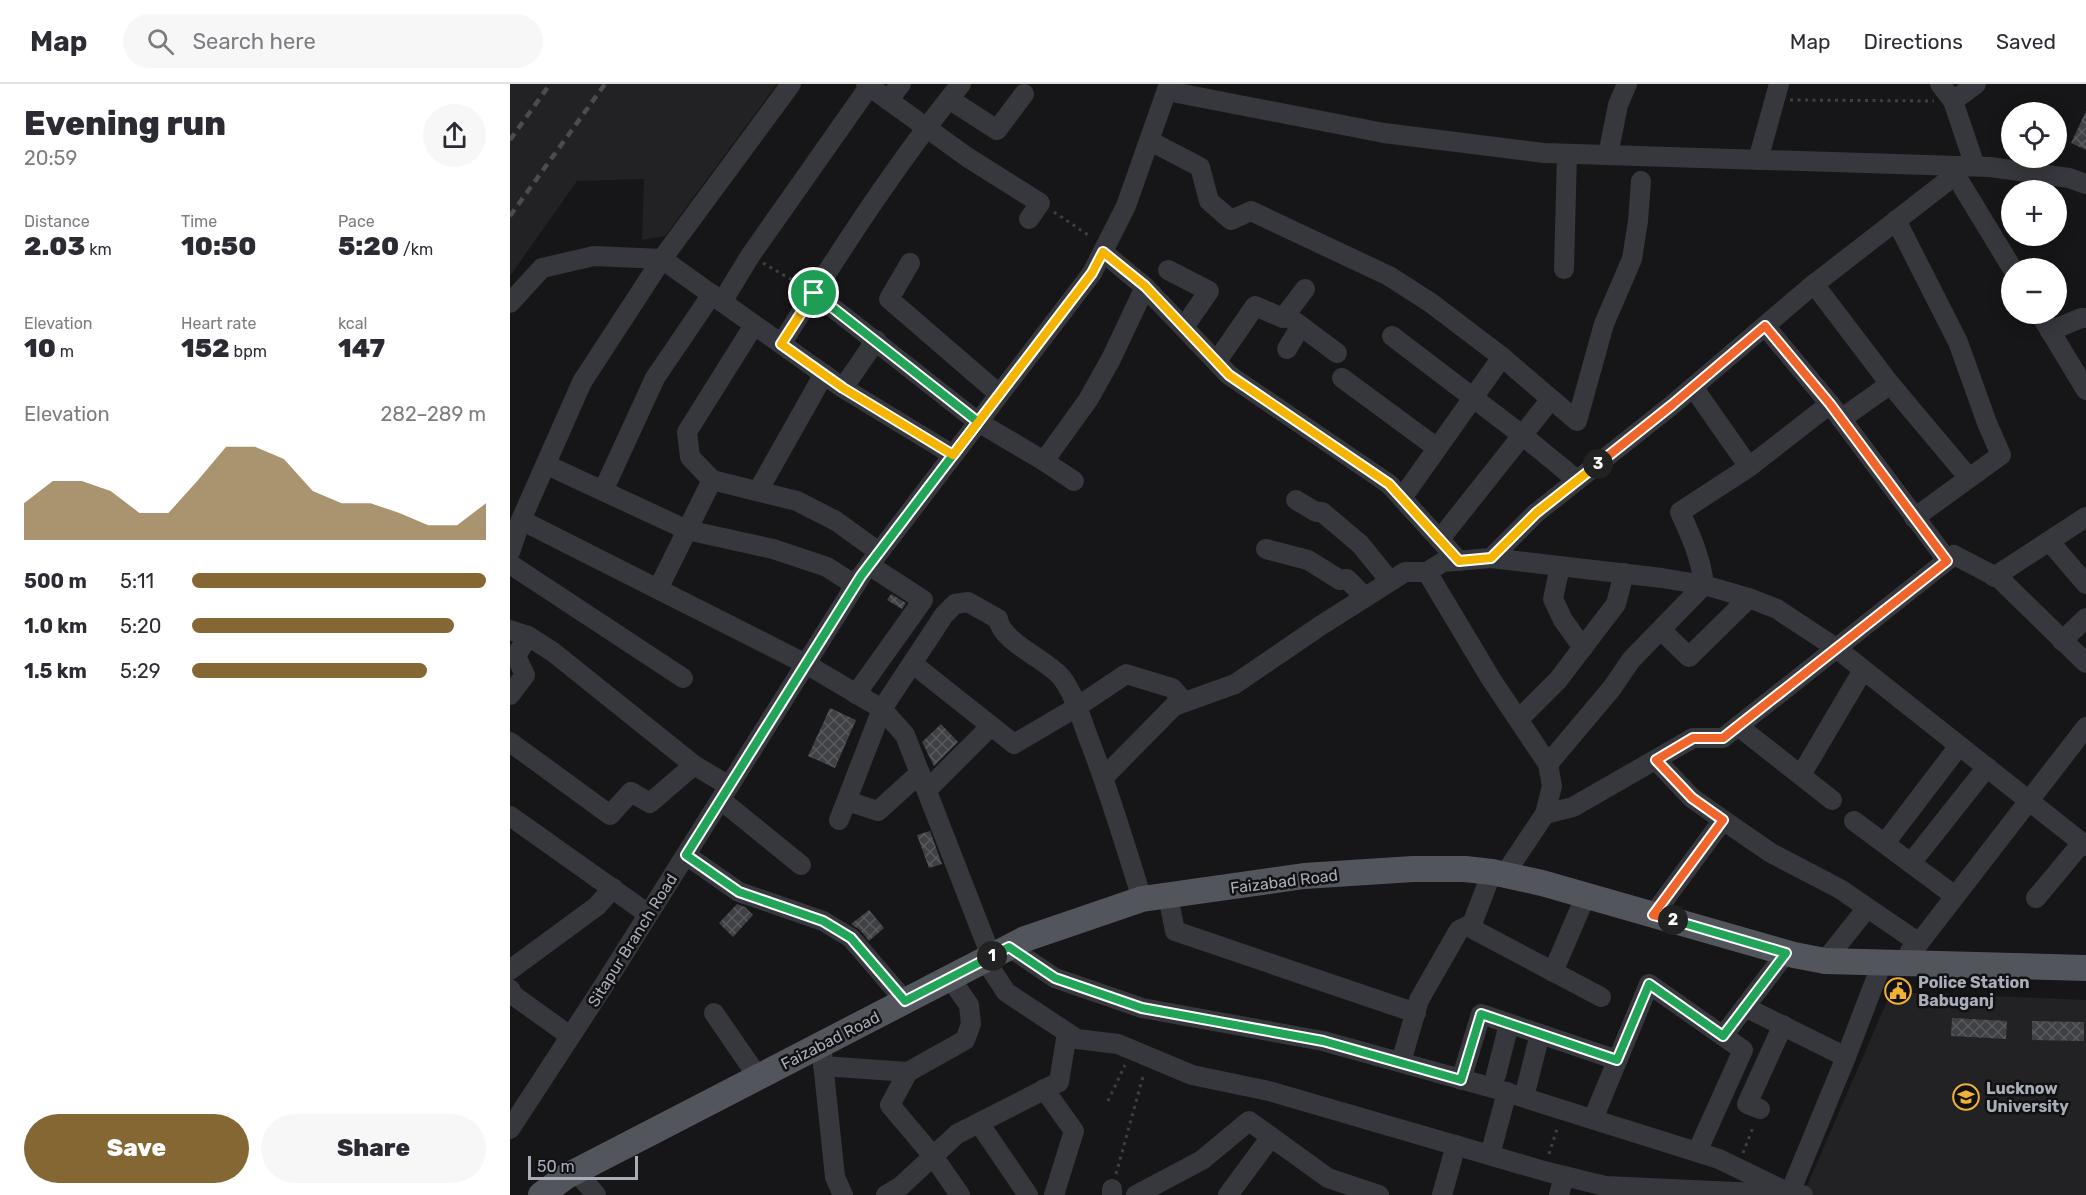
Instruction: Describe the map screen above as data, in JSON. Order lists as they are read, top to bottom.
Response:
{
  "streets": {
    "main road": ["Faizabad Road"],
    "street": ["Sitapur Branch Road"]
  },
  "places": {
    "public building": ["Police Station Babuganj"],
    "school or university": ["Lucknow University"]
  },
  "scale_bar": "50 m",
  "page": {
    "header": "Map",
    "search": "Search here",
    "nav": ["Map", "Directions", "Saved"],
    "heading": ["Evening run", "20:59"],
    "map_buttons": ["+", "−"],
    "stats": [
      ["Distance", "2.03 km"],
      ["Time", "10:50"],
      ["Pace", "5:20 /km"],
      ["Elevation", "10 m"],
      ["Heart rate", "152 bpm"],
      ["kcal", "147"]
    ],
    "chart": ["Elevation", "282–289 m"],
    "pins": ["3", "2", "1"],
    "list": [
      {
        "name": "500 m",
        "note": "5:11"
      },
      {
        "name": "1.0 km",
        "note": "5:20"
      },
      {
        "name": "1.5 km",
        "note": "5:29"
      }
    ],
    "buttons": ["Save", "Share"],
    "scale": "50 m"
  }
}
